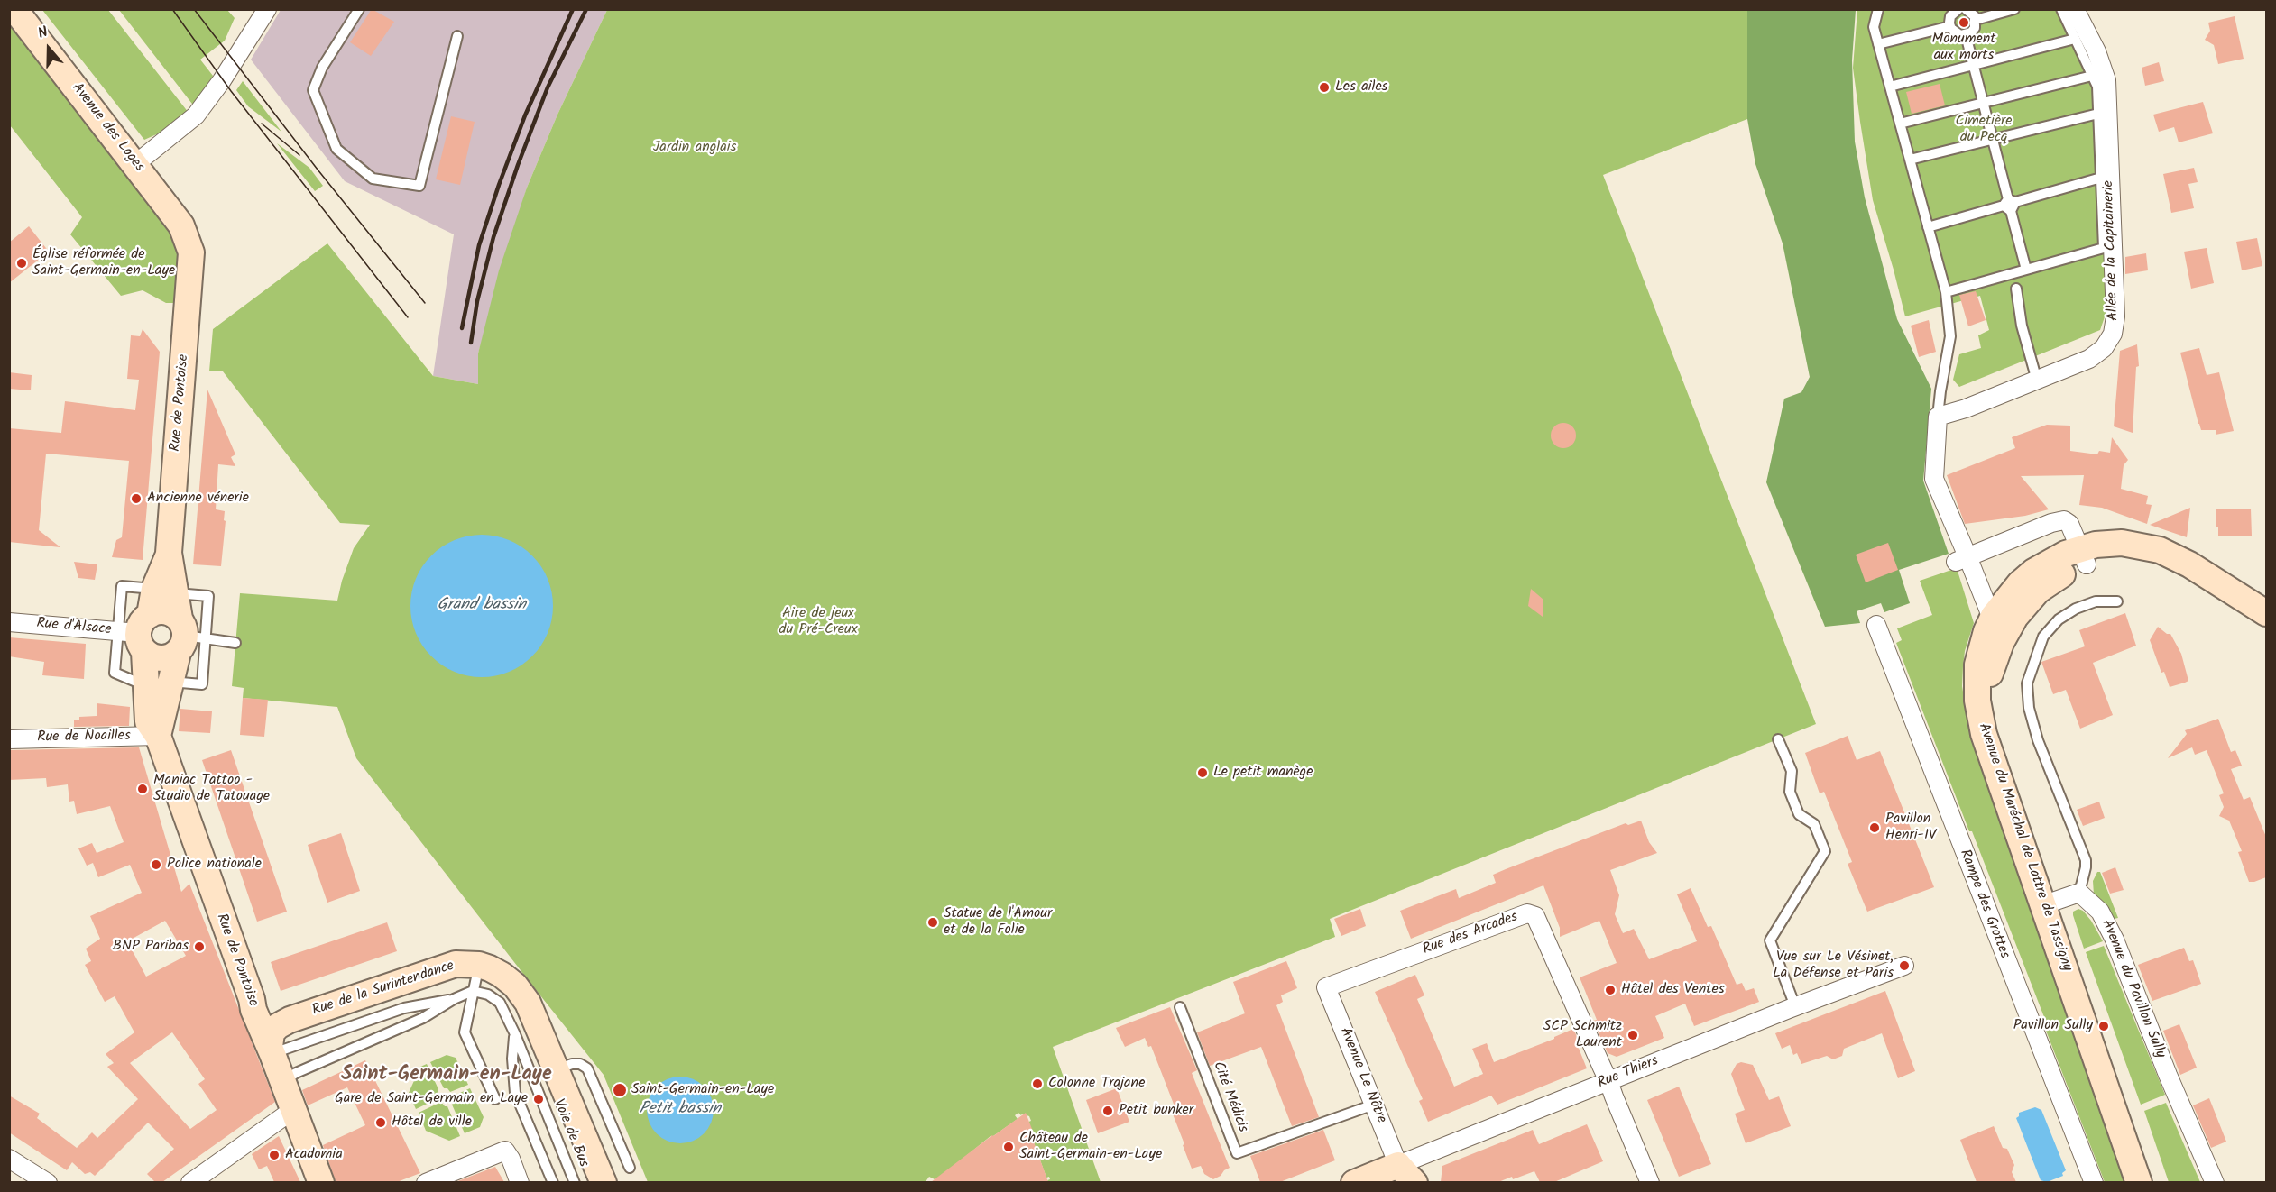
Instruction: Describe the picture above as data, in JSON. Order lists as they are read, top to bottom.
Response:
{
  "streets": {
    "main road": [
      "Avenue des Loges",
      "Rue de Pontoise",
      "Avenue du Maréchal de Lattre de Tassigny",
      "Rue de la Surintendance",
      "Rue Thiers"
    ],
    "street": [
      "Allée de la Capitainerie",
      "Rue d'Alsace",
      "Rue de Noailles",
      "Rampe des Grottes",
      "Rue des Arcades",
      "Avenue du Pavillon Sully",
      "Avenue Le Nôtre"
    ],
    "lane": ["Cité Médicis", "Voie de Bus"]
  },
  "crossings": [
    ["Avenue des Loges", "Rue de Pontoise"],
    ["Rue de Pontoise", "Rue d'Alsace"],
    ["Rue de Pontoise", "Rue de Noailles"],
    ["Rue de Pontoise", "Rue de la Surintendance"],
    ["Rue des Arcades", "Rue Thiers"],
    ["Rue des Arcades", "Avenue Le Nôtre"],
    ["Rue Thiers", "Avenue Le Nôtre"],
    ["Avenue Le Nôtre", "Cité Médicis"]
  ],
  "districts": ["Saint-Germain-en-Laye"],
  "water": ["Grand bassin", "Petit bassin"],
  "parks": ["Cimetière du Pecq", "Jardin anglais", "Aire de jeux du Pré-Creux"],
  "places": [
    "Monument aux morts",
    "Les ailes",
    "Église réformée de Saint-Germain-en-Laye",
    "Ancienne vénerie",
    "Le petit manège",
    "Maniac Tattoo - Studio de Tatouage",
    "Pavillon Henri-IV",
    "Police nationale",
    "Statue de l'Amour et de la Folie",
    "BNP Paribas",
    "Vue sur Le Vésinet, La Défense et Paris",
    "Hôtel des Ventes",
    "Pavillon Sully",
    "SCP Schmitz Laurent",
    "Colonne Trajane",
    "Saint-Germain-en-Laye",
    "Gare de Saint-Germain en Laye",
    "Petit bunker",
    "Hôtel de ville",
    "Château de Saint-Germain-en-Laye",
    "Acadomia"
  ],
  "north": "top"
}
